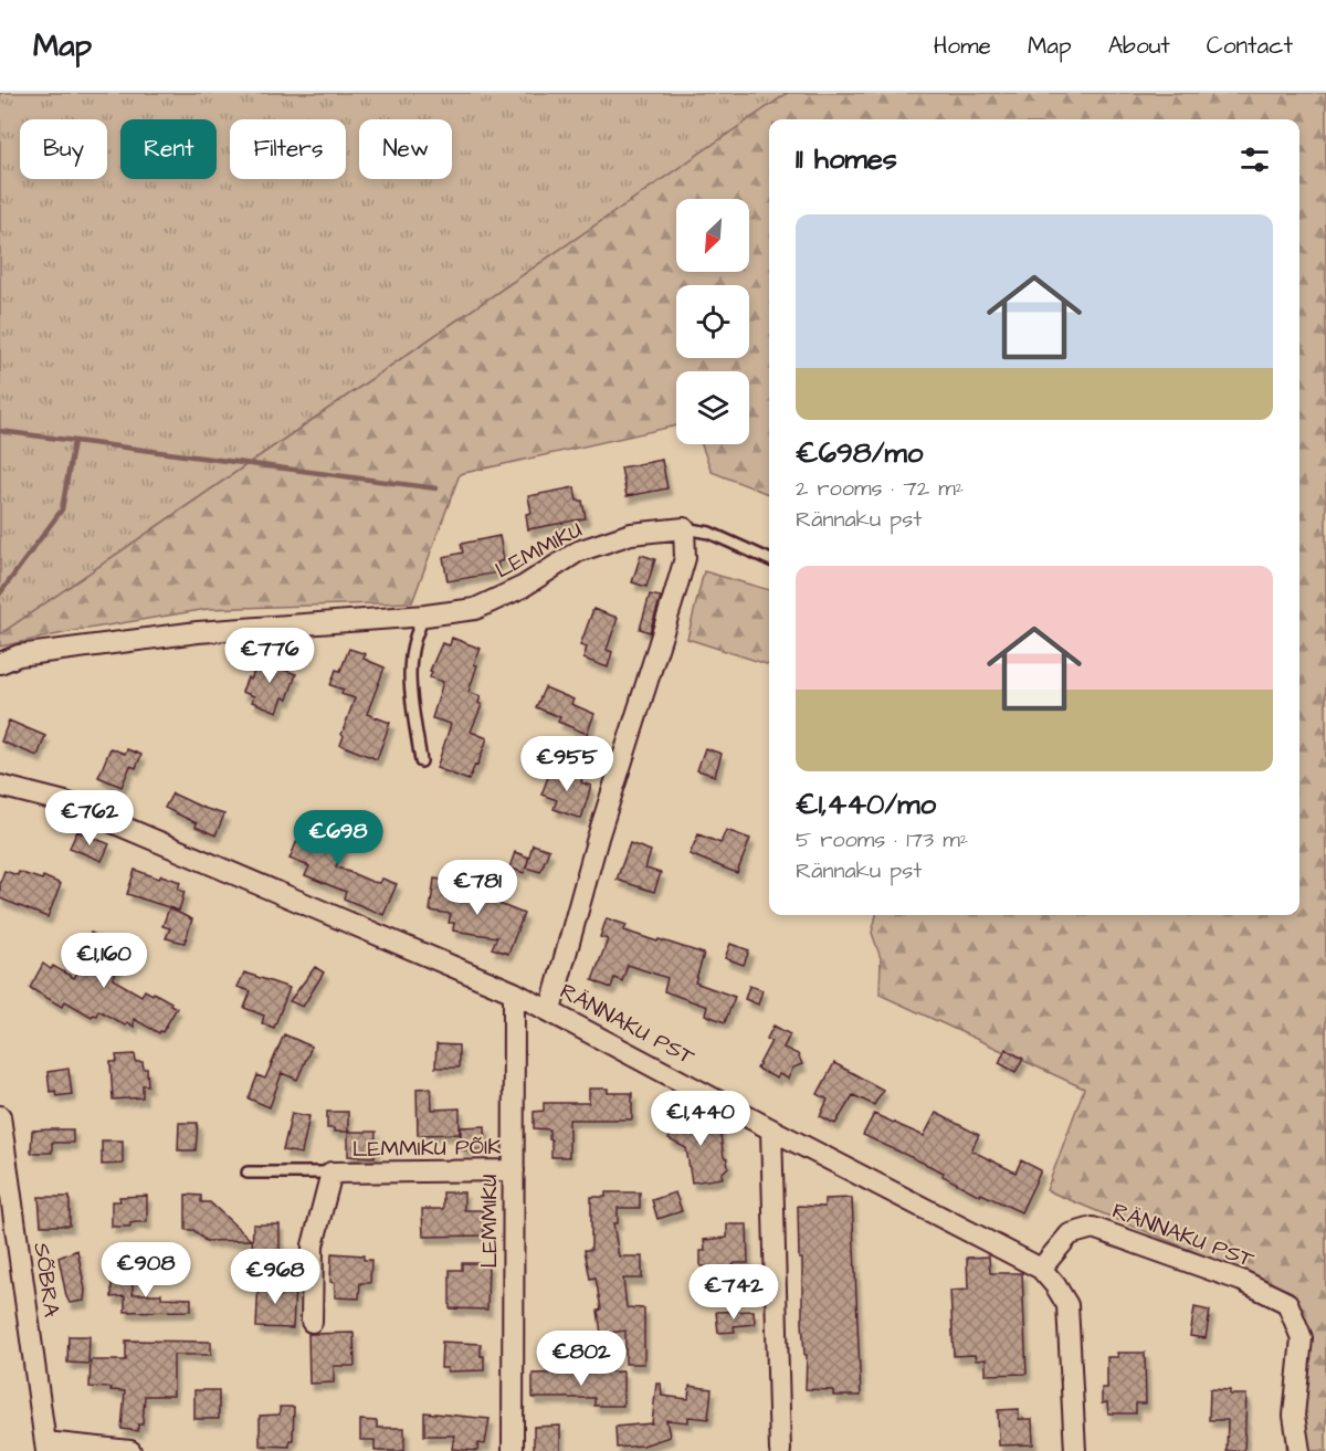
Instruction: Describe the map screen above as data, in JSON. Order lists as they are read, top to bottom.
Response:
{
  "streets": {
    "street": [
      "LEMMIKU",
      "RÄNNAKU PST",
      "LEMMIKU PÕIK",
      "SÕBRA"
    ]
  },
  "crossings": [
    ["LEMMIKU", "RÄNNAKU PST"],
    ["LEMMIKU", "LEMMIKU PÕIK"]
  ],
  "north": "bottom left",
  "page": {
    "header": "Map",
    "nav": [
      "Home",
      "Map",
      "About",
      "Contact"
    ],
    "chip": [
      "Buy",
      "Rent",
      "Filters",
      "New"
    ],
    "heading": "11 homes",
    "list": [
      {
        "name": "€698/mo",
        "note": "2 rooms · 72 m² · Rännaku pst"
      },
      {
        "name": "€1,440/mo",
        "note": "5 rooms · 173 m² · Rännaku pst"
      }
    ],
    "price": [
      "€776",
      "€955",
      "€762",
      "€698",
      "€781",
      "€1,160",
      "€1,440",
      "€908",
      "€968",
      "€742",
      "€802"
    ]
  }
}
